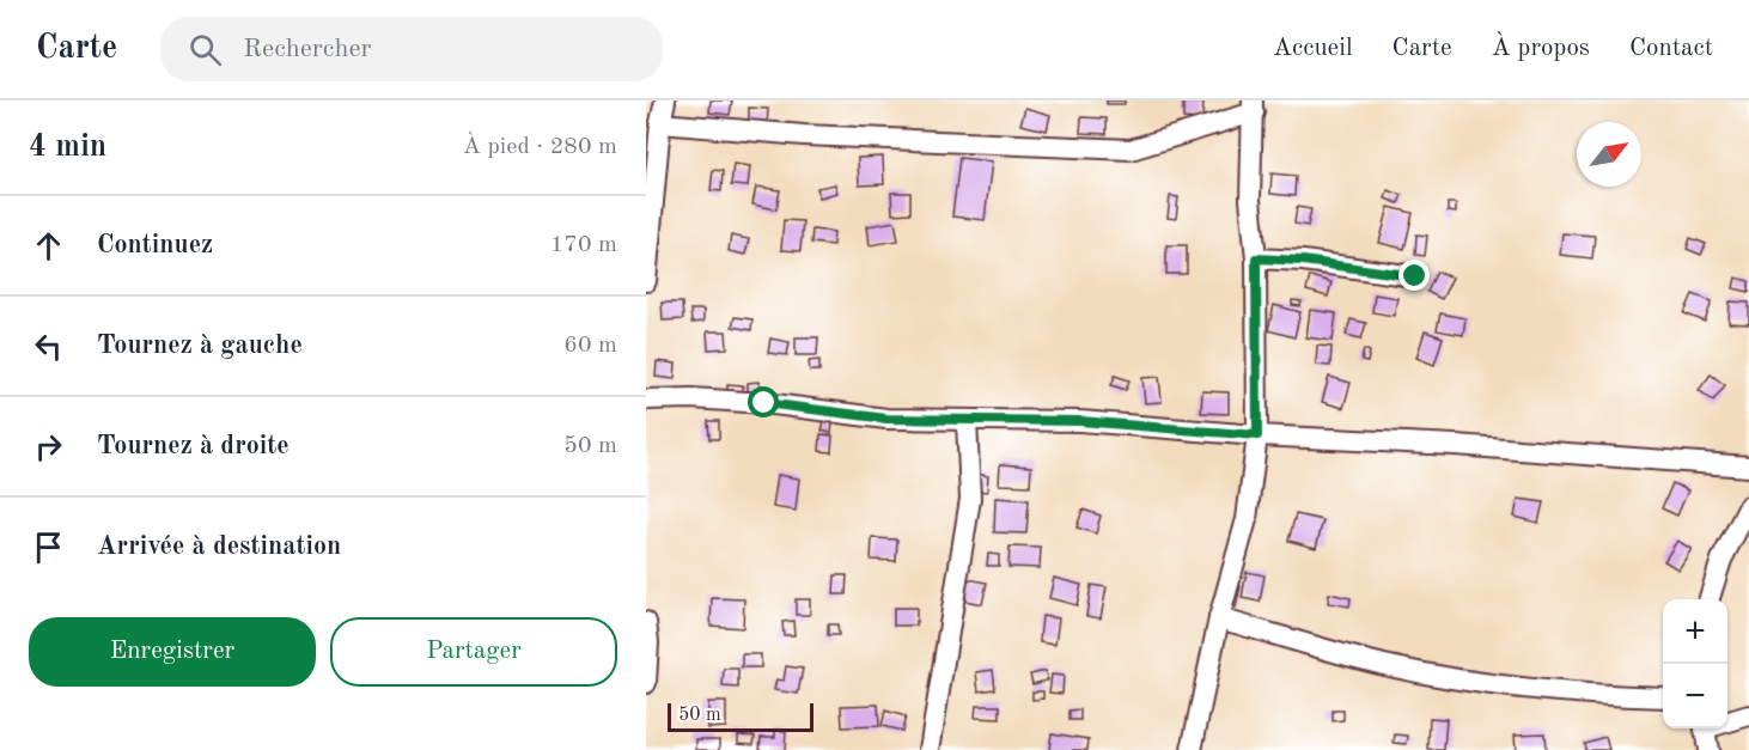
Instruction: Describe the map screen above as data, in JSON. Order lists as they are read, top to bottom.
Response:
{
  "scale_bar": "50 m",
  "north": "top right",
  "page": {
    "header": "Carte",
    "search": "Rechercher",
    "nav": [
      "Accueil",
      "Carte",
      "À propos",
      "Contact"
    ],
    "heading": ["4 min", "À pied · 280 m"],
    "list": [
      ["Continuez", "170 m"],
      ["Tournez à gauche", "60 m"],
      ["Tournez à droite", "50 m"],
      "Arrivée à destination"
    ],
    "buttons": ["Enregistrer", "Partager"],
    "map_buttons": ["+", "−"],
    "scale": "50 m"
  }
}
